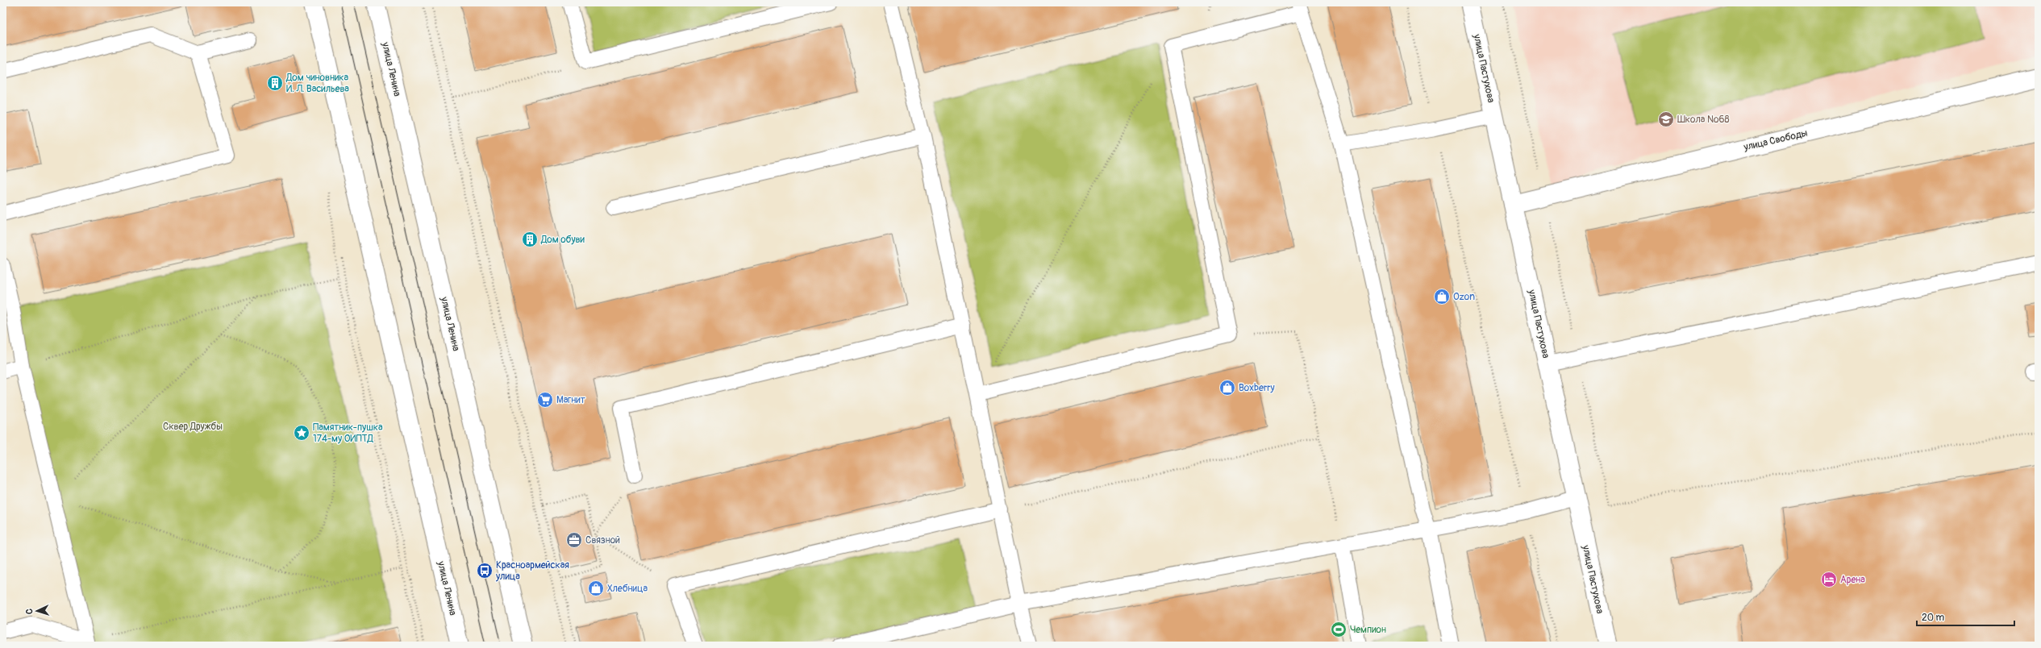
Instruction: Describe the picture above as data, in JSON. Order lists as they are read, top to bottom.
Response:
{
  "streets": {
    "main road": ["улица Пастухова", "улица Ленина", "улица Свободы"]
  },
  "crossings": [
    ["улица Пастухова", "улица Свободы"]
  ],
  "parks": ["Сквер Дружбы"],
  "places": {
    "building": ["Дом чиновника И. Л. Васильева", "Дом обуви"],
    "school or university": ["Школа №68"],
    "shop": ["Ozon", "Boxberry", "Хлебница"],
    "supermarket": ["Магнит"],
    "place": ["Памятник-пушка 174-му ОИПТД"],
    "office": ["Связной"],
    "bus stop": ["Красноармейская улица"],
    "hotel": ["Арена"],
    "sports": ["Чемпион"]
  },
  "scale_bar": "20 m",
  "north": "left"
}
